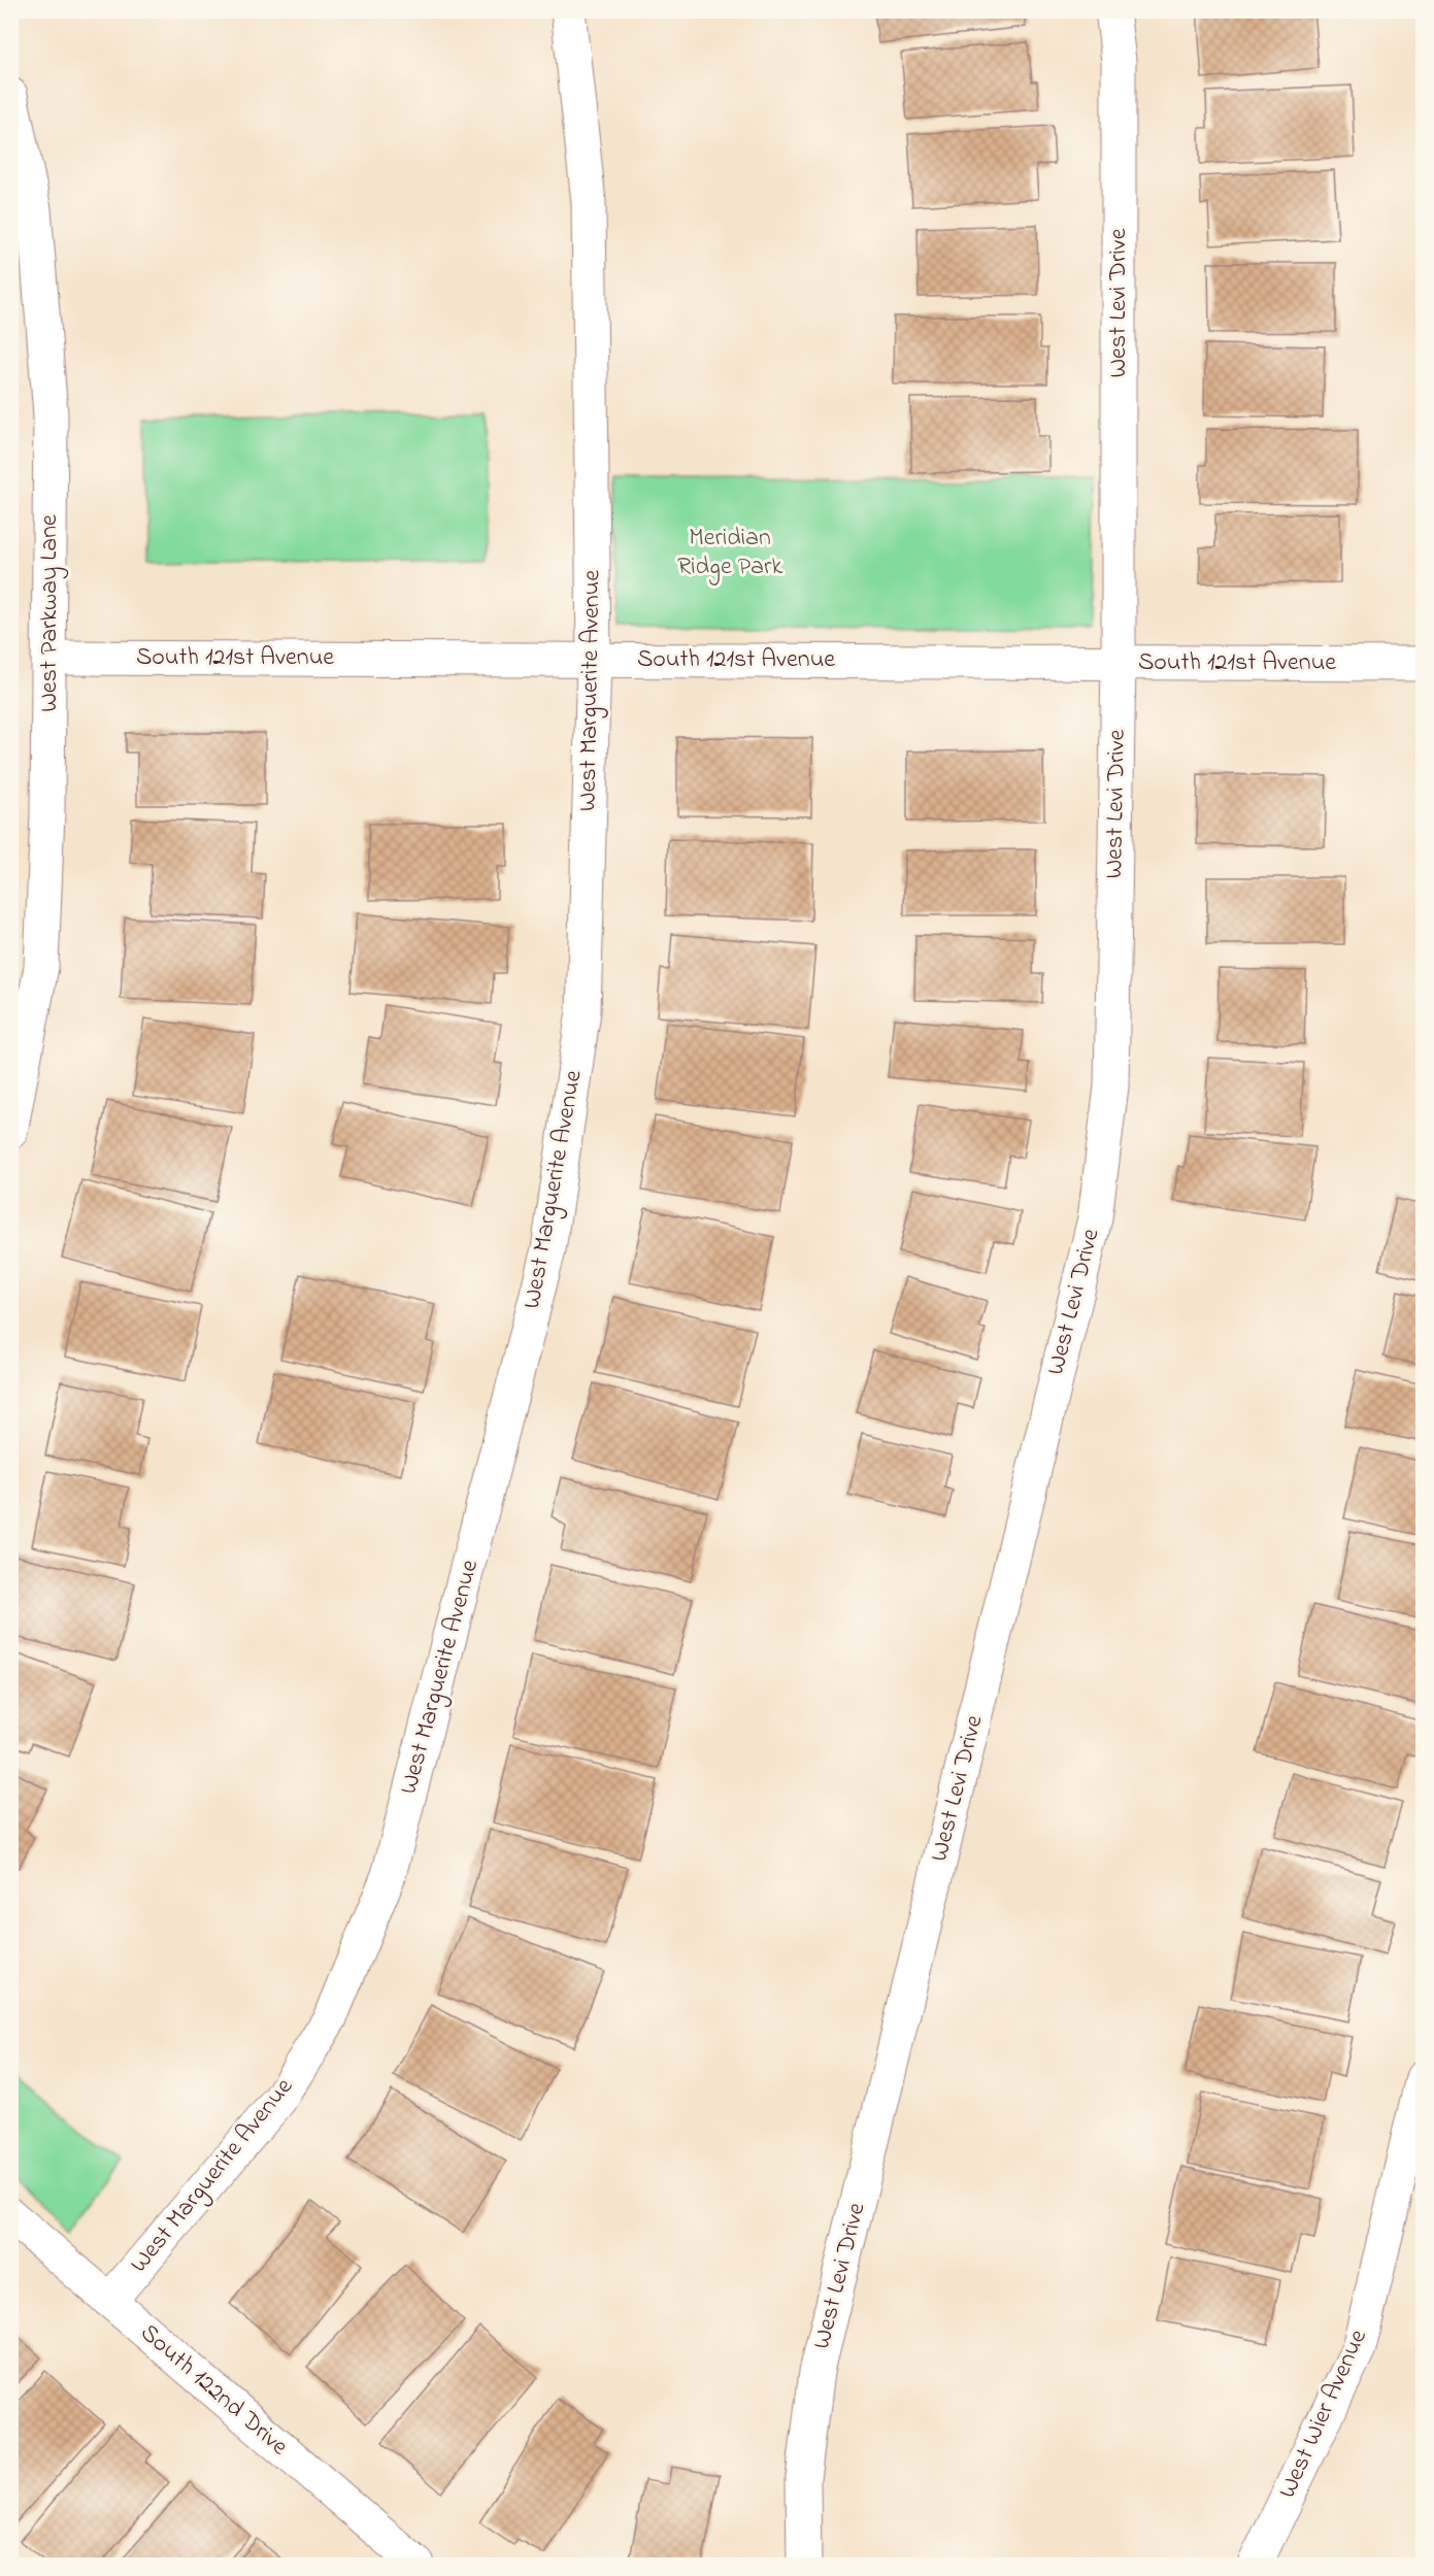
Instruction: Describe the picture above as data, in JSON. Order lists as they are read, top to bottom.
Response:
{
  "streets": {
    "street": [
      "West Levi Drive",
      "West Parkway Lane",
      "South 121st Avenue",
      "West Marguerite Avenue",
      "South 122nd Drive",
      "West Wier Avenue"
    ]
  },
  "crossings": [
    ["West Levi Drive", "South 121st Avenue"],
    ["West Parkway Lane", "South 121st Avenue"],
    ["South 121st Avenue", "West Marguerite Avenue"],
    ["West Marguerite Avenue", "South 122nd Drive"]
  ],
  "parks": ["Meridian Ridge Park"]
}
